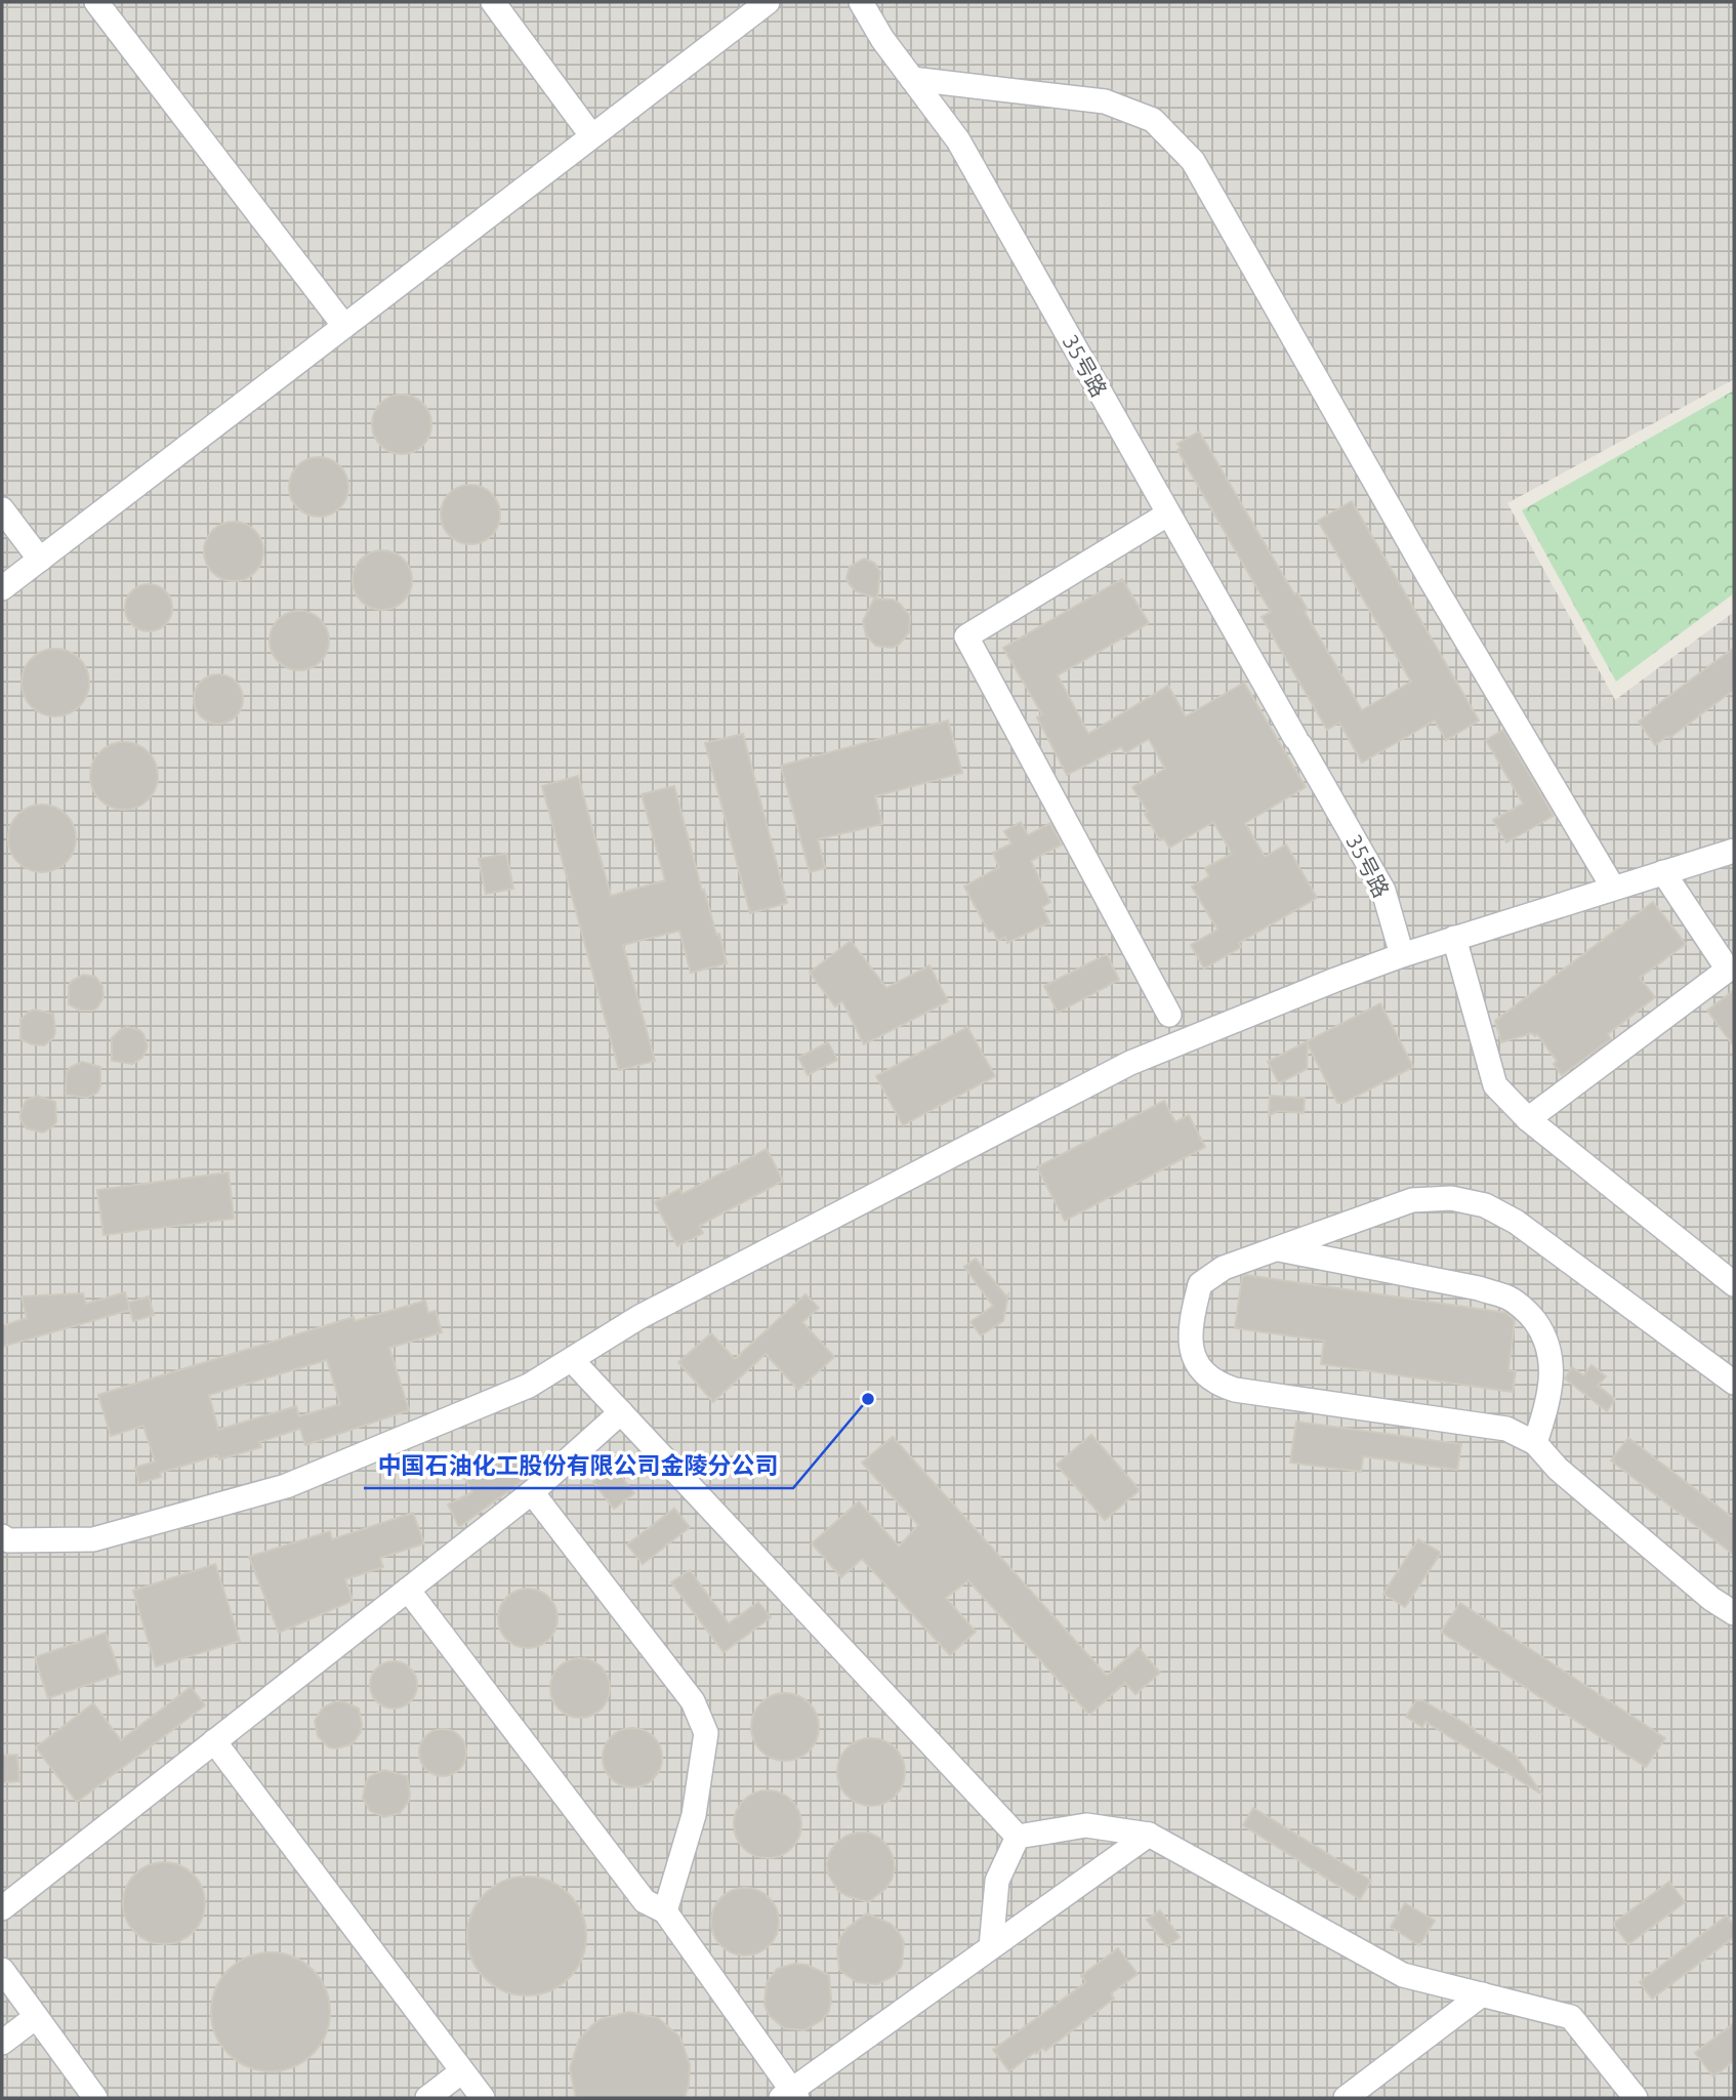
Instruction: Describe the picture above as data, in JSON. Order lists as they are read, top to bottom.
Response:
{
  "streets": {
    "street": ["35号路"]
  },
  "places": ["中国石油化工股份有限公司金陵分公司"]
}
